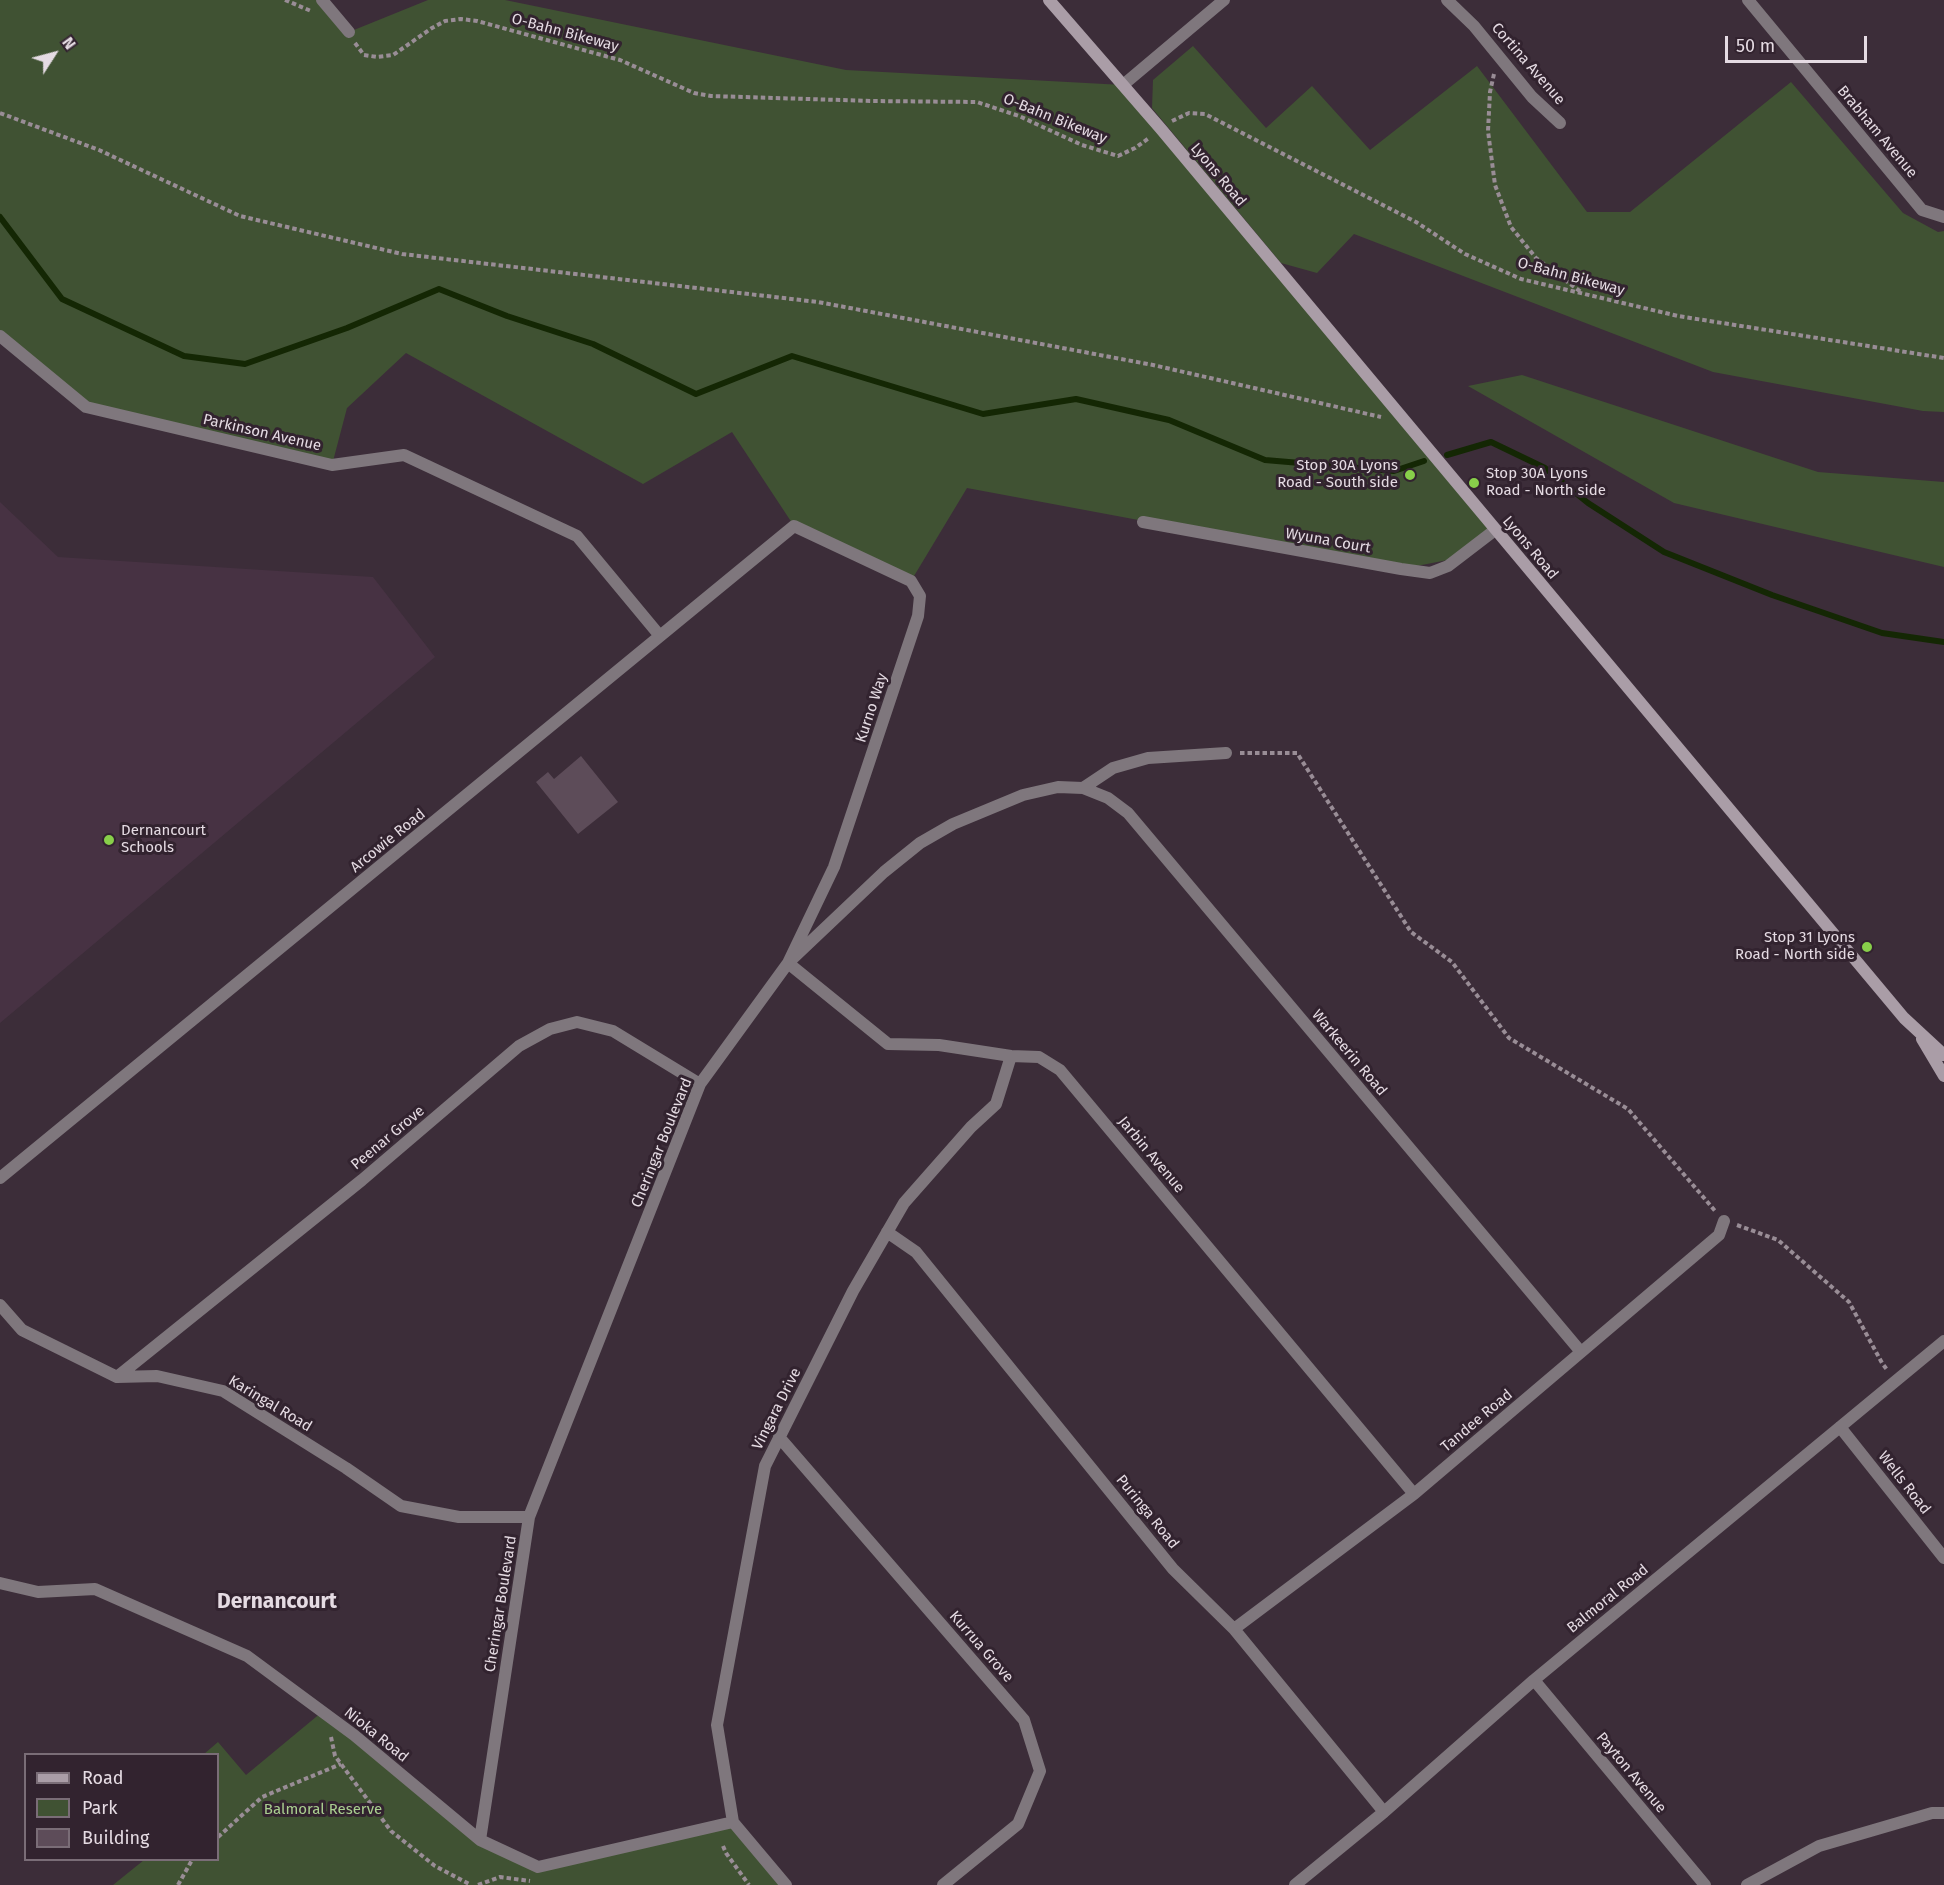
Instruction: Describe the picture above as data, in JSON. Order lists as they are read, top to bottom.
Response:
{
  "streets": {
    "street": [
      "Cortina Avenue",
      "Brabham Avenue",
      "Lyons Road",
      "Parkinson Avenue",
      "Wyuna Court",
      "Kurno Way",
      "Arcowie Road",
      "Warkeerin Road",
      "Peenar Grove",
      "Cheringar Boulevard",
      "Jarbin Avenue",
      "Karingal Road",
      "Vingara Drive",
      "Tandee Road",
      "Wells Road",
      "Puringa Road",
      "Balmoral Road",
      "Kurrua Grove",
      "Nioka Road",
      "Payton Avenue"
    ],
    "path": ["O-Bahn Bikeway"]
  },
  "crossings": [
    ["O-Bahn Bikeway", "Lyons Road"],
    ["Lyons Road", "Wyuna Court"],
    ["Parkinson Avenue", "Arcowie Road"],
    ["Kurno Way", "Arcowie Road"],
    ["Kurno Way", "Cheringar Boulevard"],
    ["Kurno Way", "Jarbin Avenue"],
    ["Warkeerin Road", "Cheringar Boulevard"],
    ["Warkeerin Road", "Tandee Road"],
    ["Peenar Grove", "Cheringar Boulevard"],
    ["Peenar Grove", "Karingal Road"],
    ["Cheringar Boulevard", "Jarbin Avenue"],
    ["Cheringar Boulevard", "Karingal Road"],
    ["Cheringar Boulevard", "Nioka Road"],
    ["Jarbin Avenue", "Vingara Drive"],
    ["Jarbin Avenue", "Tandee Road"],
    ["Vingara Drive", "Puringa Road"],
    ["Vingara Drive", "Kurrua Grove"],
    ["Vingara Drive", "Nioka Road"],
    ["Tandee Road", "Puringa Road"],
    ["Wells Road", "Balmoral Road"],
    ["Puringa Road", "Balmoral Road"],
    ["Balmoral Road", "Payton Avenue"]
  ],
  "districts": ["Dernancourt"],
  "parks": ["Balmoral Reserve"],
  "places": [
    "Stop 30A Lyons Road - South side",
    "Stop 30A Lyons Road - North side",
    "Dernancourt Schools",
    "Stop 31 Lyons Road - North side"
  ],
  "legend": ["Road", "Park", "Building"],
  "scale_bar": "50 m",
  "north": "top right"
}
